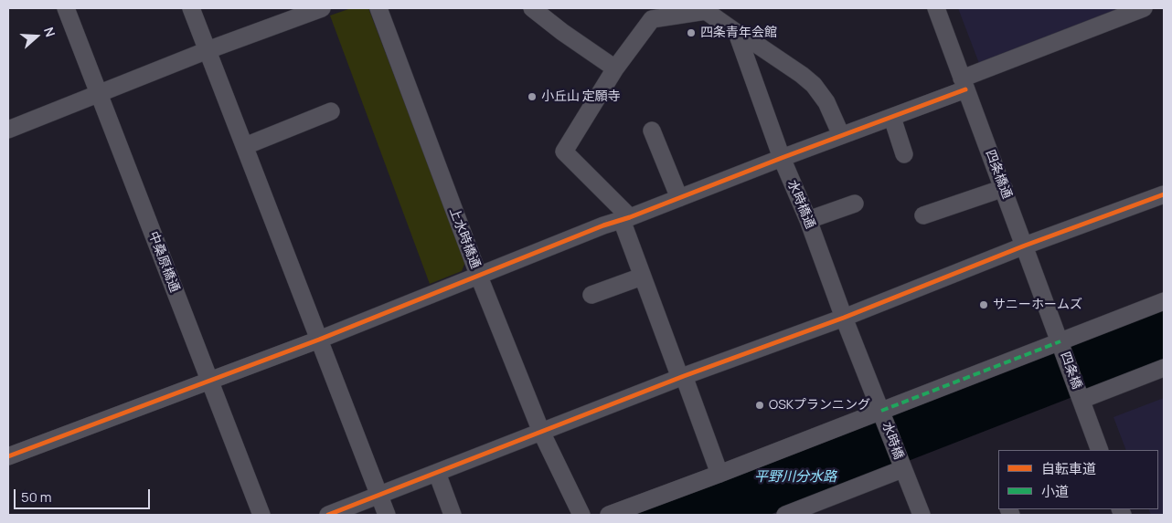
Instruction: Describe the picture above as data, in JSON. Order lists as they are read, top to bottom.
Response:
{
  "streets": {
    "street": [
      "四条橋通",
      "水時橋通",
      "上水時橋通",
      "中桑原橋通",
      "四条橋",
      "水時橋"
    ]
  },
  "crossings": [
    ["四条橋通", "四条橋"],
    ["水時橋通", "水時橋"]
  ],
  "water": ["平野川分水路"],
  "places": [
    "四条青年会館",
    "小丘山 定願寺",
    "サニーホームズ",
    "OSKプランニング"
  ],
  "legend": ["自転車道", "小道"],
  "scale_bar": "50 m",
  "north": "right"
}
